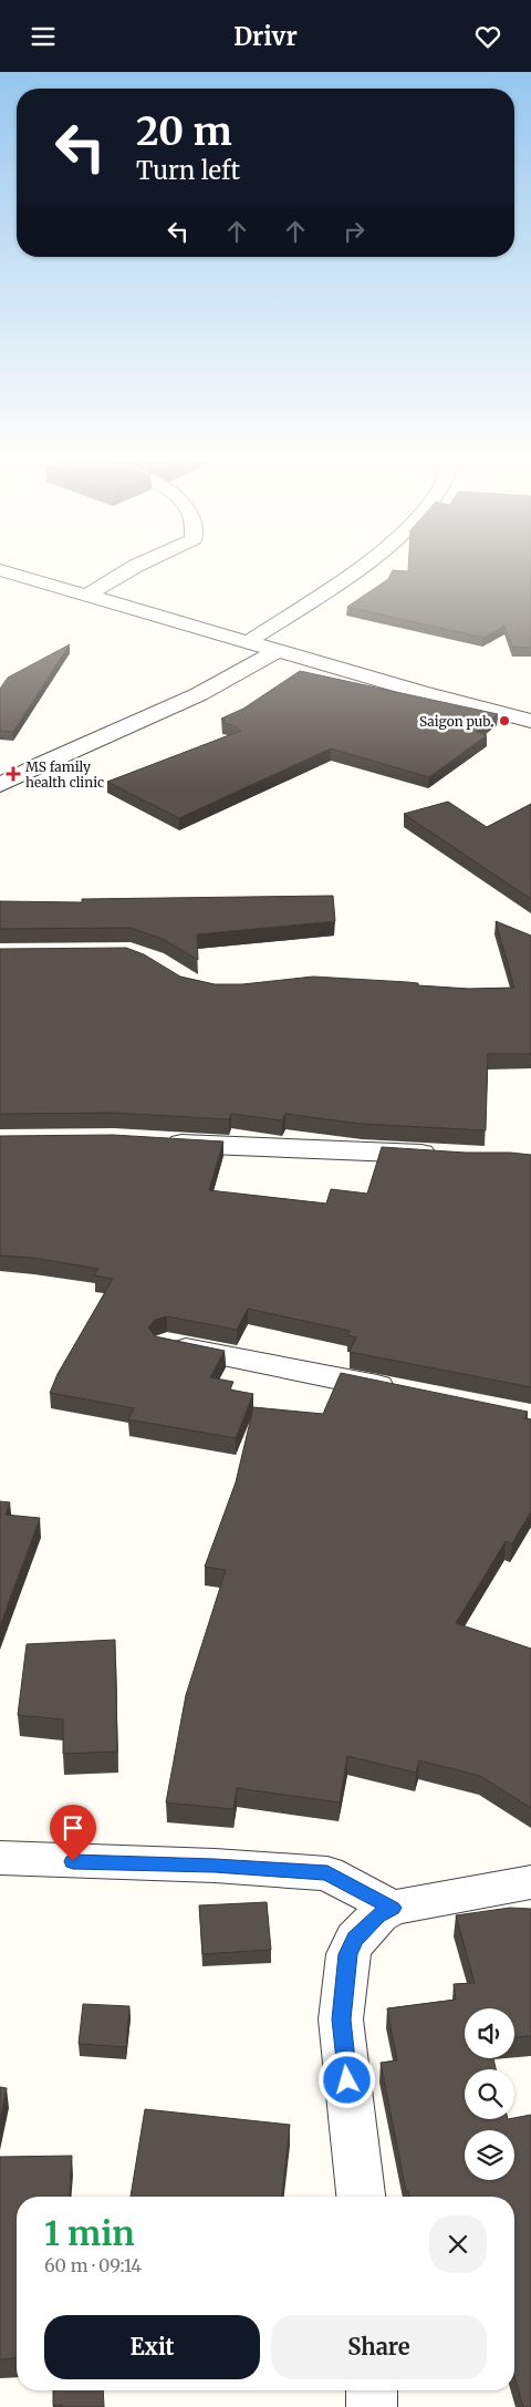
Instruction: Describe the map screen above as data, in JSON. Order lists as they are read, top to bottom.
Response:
{
  "places": {
    "other": ["Saigon pub."],
    "health": ["MS family health clinic"]
  },
  "page": {
    "header": "Drivr",
    "turn": ["20 m", "Turn left"],
    "heading": ["1 min", "60 m · 09:14"],
    "buttons": ["Exit", "Share"]
  }
}
